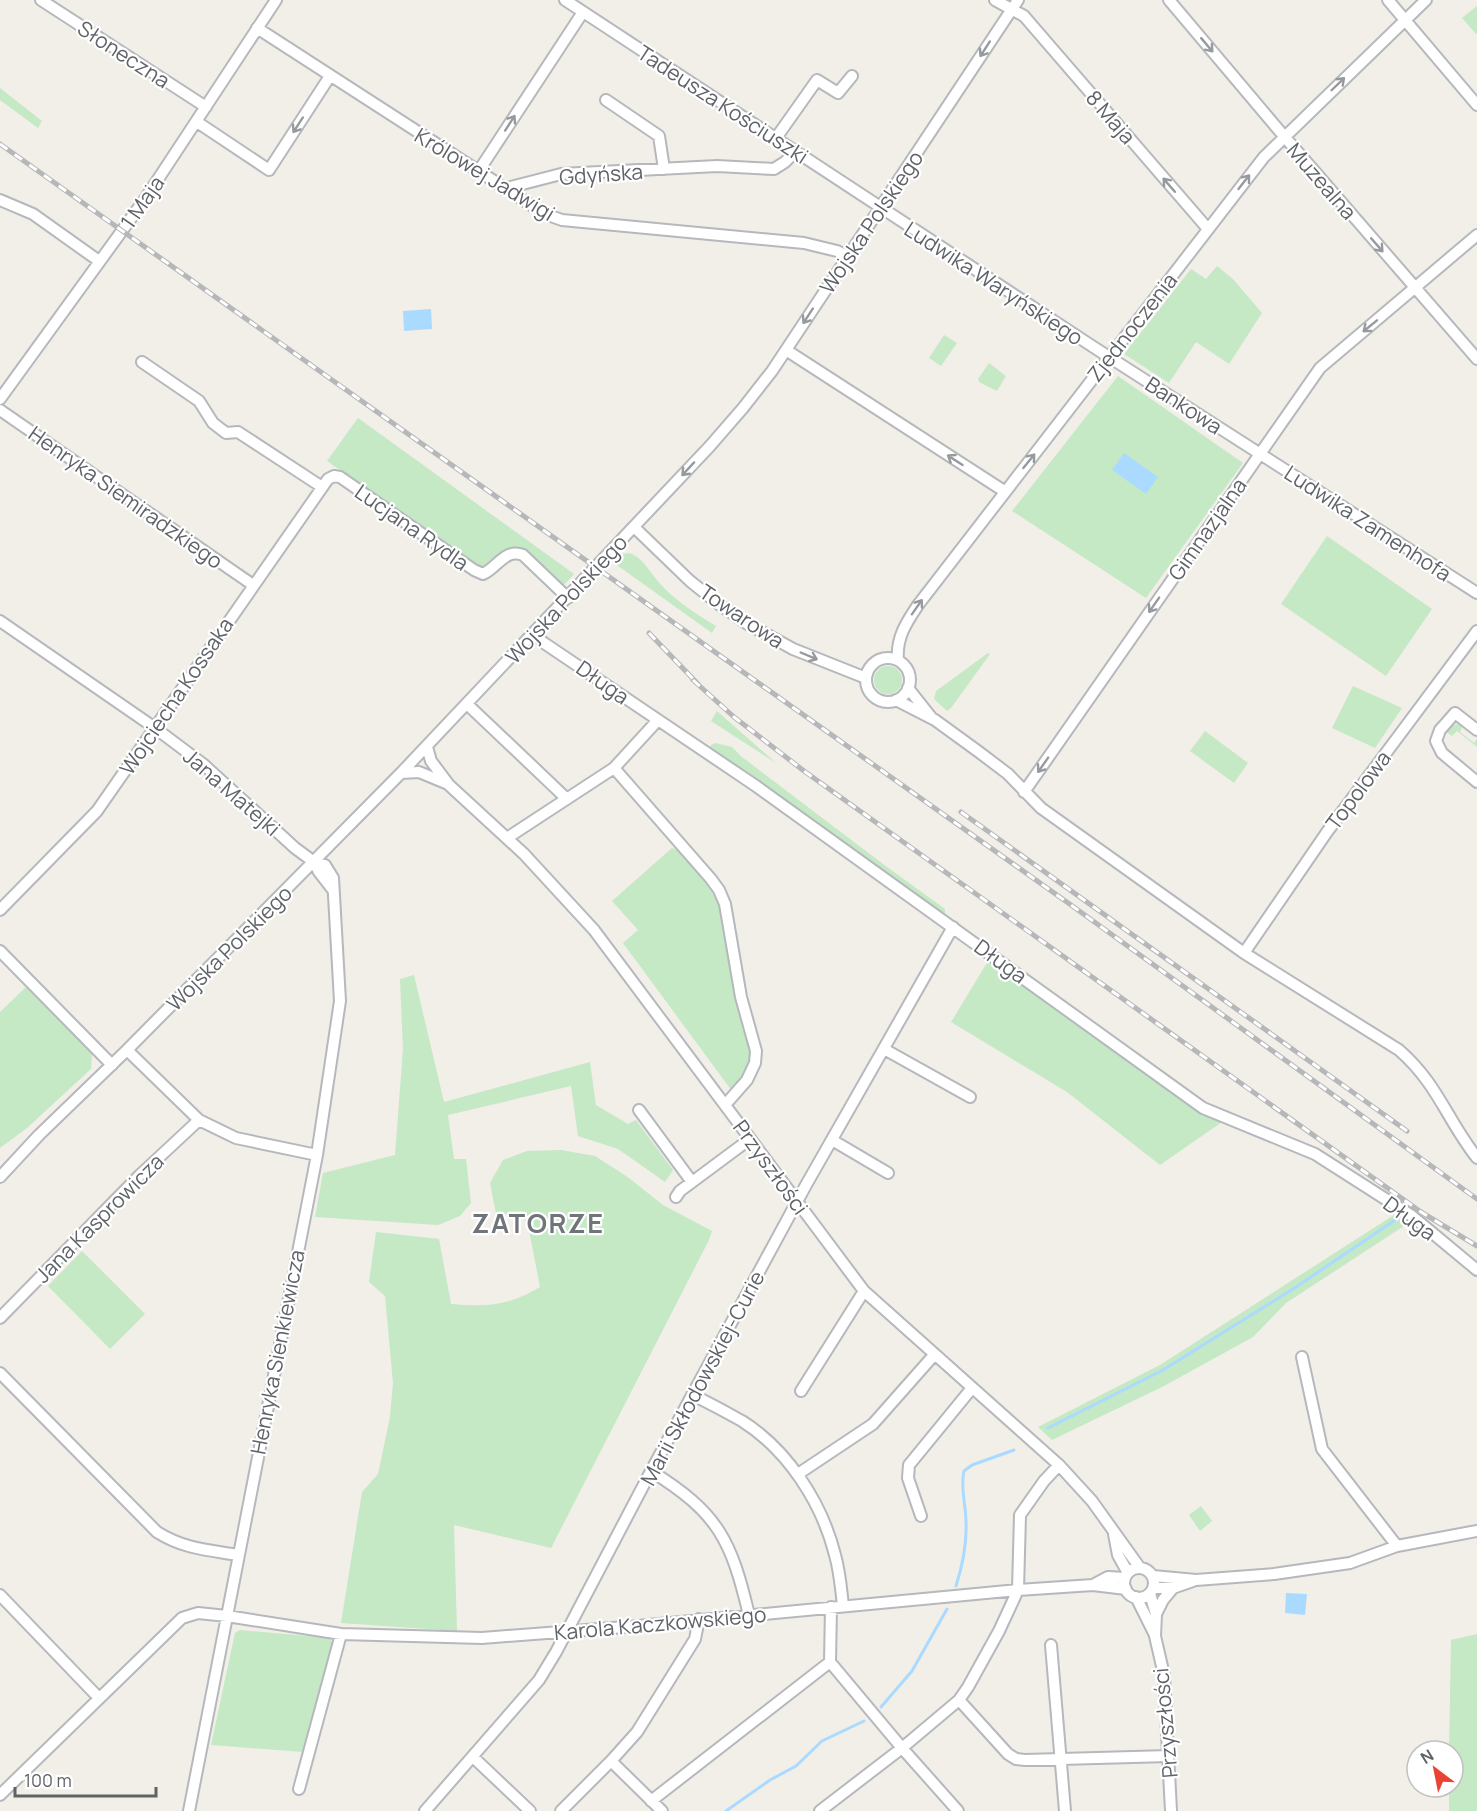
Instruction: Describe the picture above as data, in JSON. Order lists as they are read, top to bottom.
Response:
{
  "streets": {
    "street": [
      "Słoneczna",
      "Tadeusza Kościuszki",
      "8 Maja",
      "Królowej Jadwigi",
      "Gdyńska",
      "Muzealna",
      "1 Maja",
      "Wojska Polskiego",
      "Ludwika Waryńskiego",
      "Zjednoczenia",
      "Bankowa",
      "Henryka Siemiradzkiego",
      "Ludwika Zamenhofa",
      "Lucjana Rydla",
      "Gimnazjalna",
      "Towarowa",
      "Długa",
      "Wojciecha Kossaka",
      "Topolowa",
      "Jana Matejki",
      "Przyszłości",
      "Jana Kasprowicza",
      "Henryka Sienkiewicza",
      "Marii Skłodowskiej-Curie",
      "Karola Kaczkowskiego"
    ]
  },
  "crossings": [
    ["Słoneczna", "1 Maja"],
    ["Tadeusza Kościuszki", "Gdyńska"],
    ["Tadeusza Kościuszki", "Wojska Polskiego"],
    ["Tadeusza Kościuszki", "Ludwika Waryńskiego"],
    ["8 Maja", "Wojska Polskiego"],
    ["8 Maja", "Zjednoczenia"],
    ["Królowej Jadwigi", "Gdyńska"],
    ["Królowej Jadwigi", "1 Maja"],
    ["Królowej Jadwigi", "Wojska Polskiego"],
    ["Muzealna", "Zjednoczenia"],
    ["Muzealna", "Gimnazjalna"],
    ["Wojska Polskiego", "Ludwika Waryńskiego"],
    ["Wojska Polskiego", "Lucjana Rydla"],
    ["Wojska Polskiego", "Towarowa"],
    ["Wojska Polskiego", "Długa"],
    ["Wojska Polskiego", "Jana Matejki"],
    ["Wojska Polskiego", "Przyszłości"],
    ["Wojska Polskiego", "Henryka Sienkiewicza"],
    ["Ludwika Waryńskiego", "Zjednoczenia"],
    ["Ludwika Waryńskiego", "Bankowa"],
    ["Zjednoczenia", "Bankowa"],
    ["Zjednoczenia", "Towarowa"],
    ["Bankowa", "Ludwika Zamenhofa"],
    ["Bankowa", "Gimnazjalna"],
    ["Henryka Siemiradzkiego", "Wojciecha Kossaka"],
    ["Ludwika Zamenhofa", "Gimnazjalna"],
    ["Lucjana Rydla", "Wojciecha Kossaka"],
    ["Długa", "Marii Skłodowskiej-Curie"],
    ["Wojciecha Kossaka", "Jana Matejki"],
    ["Jana Matejki", "Henryka Sienkiewicza"],
    ["Przyszłości", "Marii Skłodowskiej-Curie"],
    ["Przyszłości", "Karola Kaczkowskiego"],
    ["Henryka Sienkiewicza", "Karola Kaczkowskiego"],
    ["Marii Skłodowskiej-Curie", "Karola Kaczkowskiego"]
  ],
  "one_way": [
    "8 Maja",
    "Muzealna",
    "Wojska Polskiego",
    "Zjednoczenia",
    "Gimnazjalna",
    "Towarowa"
  ],
  "districts": ["ZATORZE"],
  "scale_bar": "100 m",
  "north": "top left"
}
